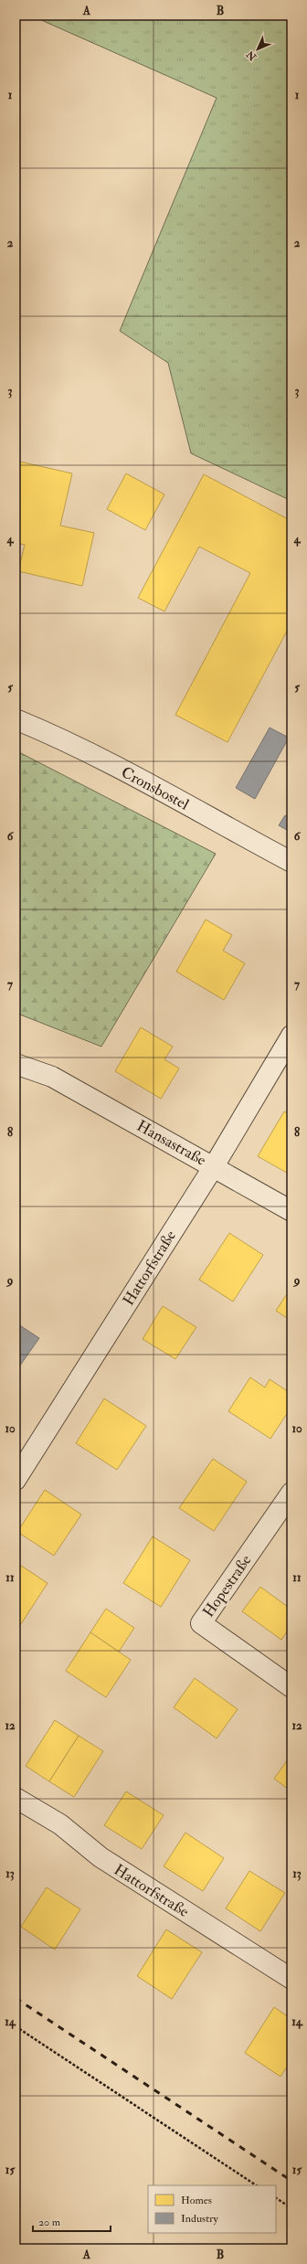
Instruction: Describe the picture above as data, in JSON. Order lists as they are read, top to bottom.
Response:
{
  "streets": {
    "street": [
      "Cronsbostel",
      "Hansastraße",
      "Hattorfstraße",
      "Hopestraße"
    ]
  },
  "crossings": [
    ["Hansastraße", "Hattorfstraße"]
  ],
  "legend": ["Homes", "Industry"],
  "scale_bar": "20 m",
  "north": "bottom left",
  "grid": {
    "columns": ["A", "B"],
    "rows": [
      "1",
      "2",
      "3",
      "4",
      "5",
      "6",
      "7",
      "8",
      "9",
      "10",
      "11",
      "12",
      "13",
      "14",
      "15"
    ]
  }
}
